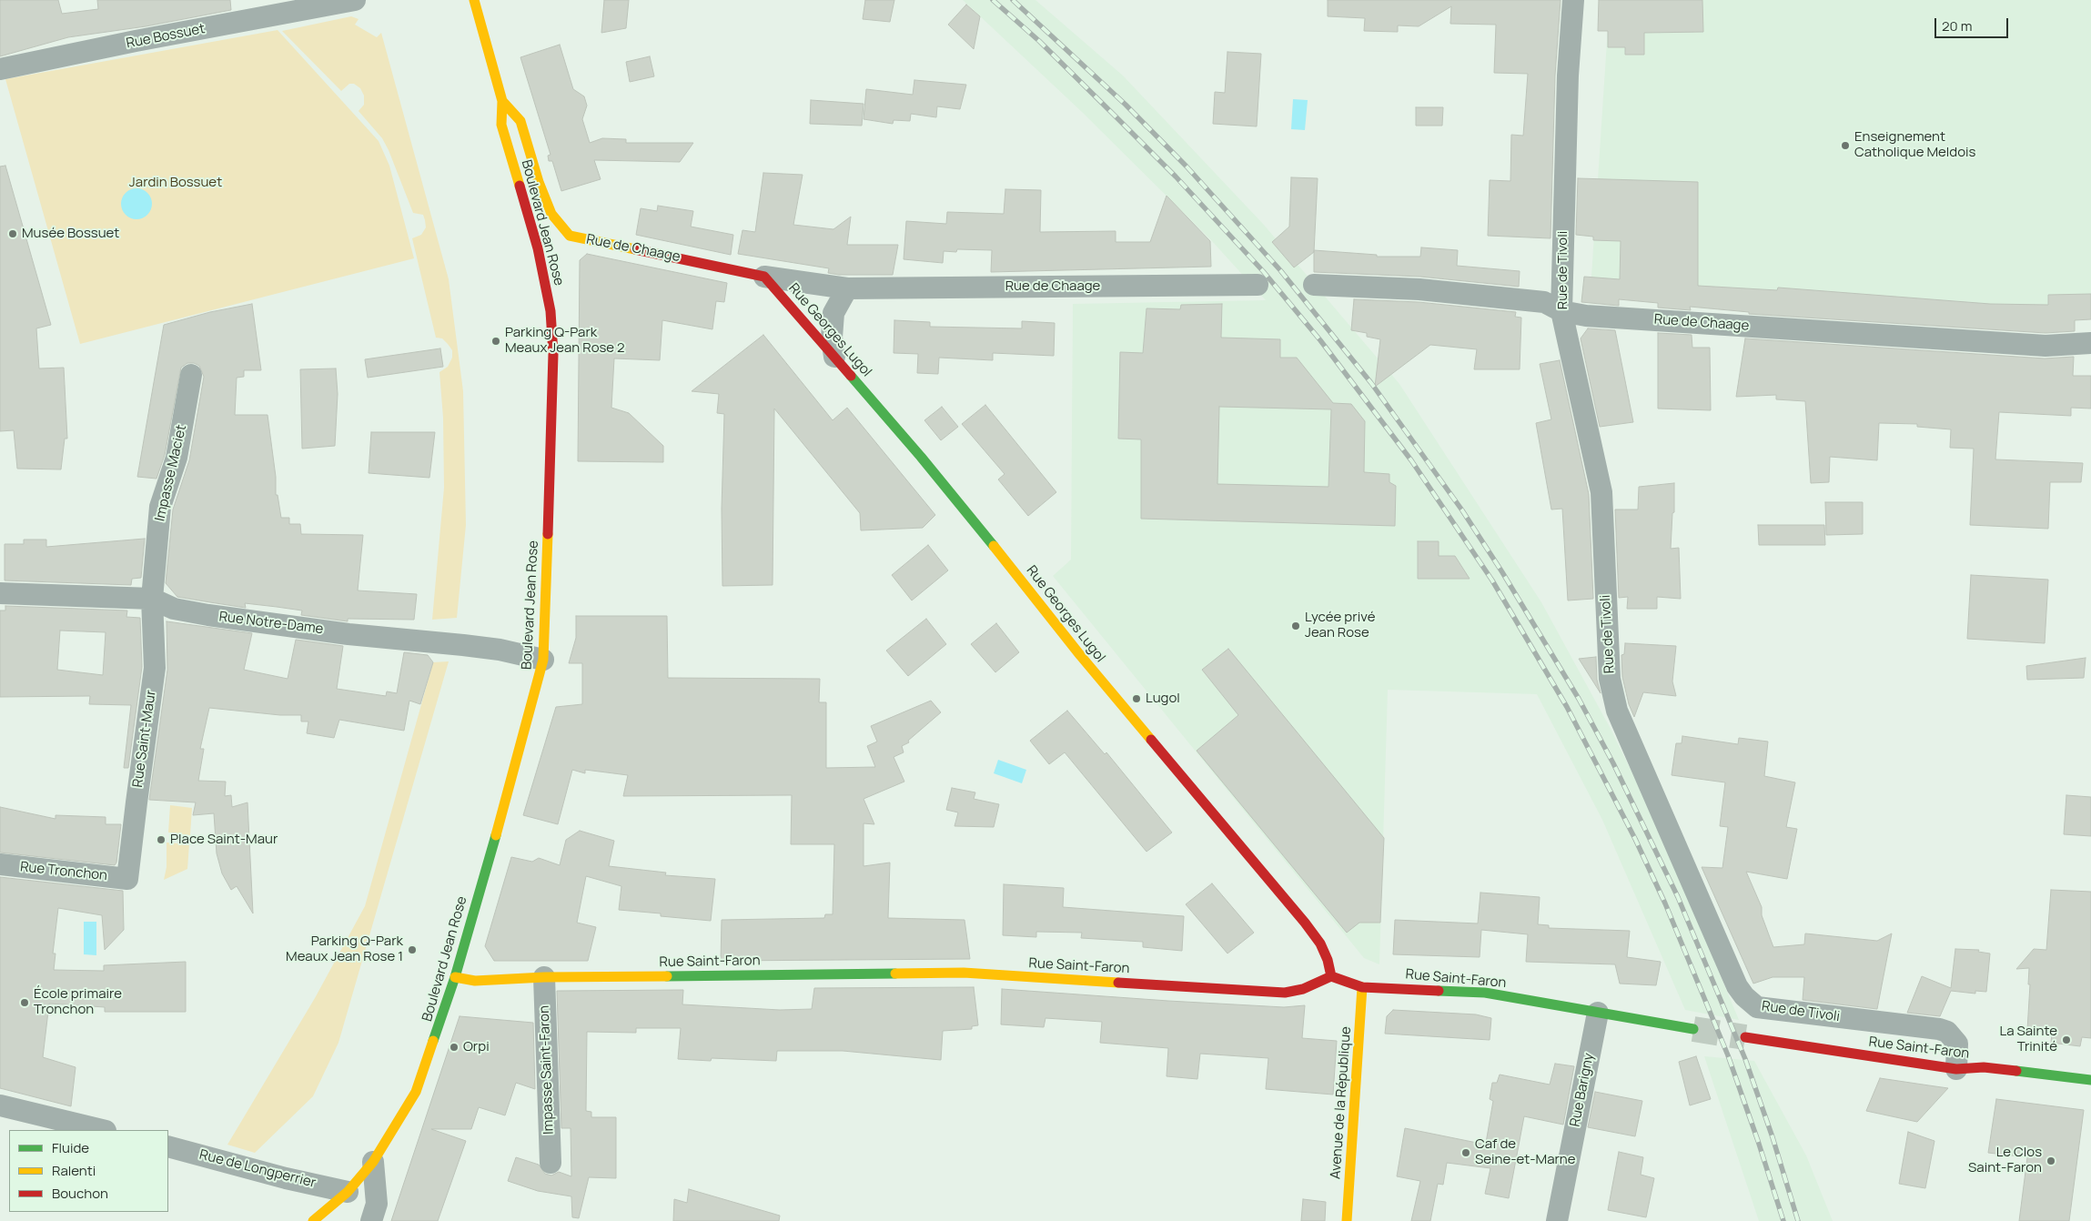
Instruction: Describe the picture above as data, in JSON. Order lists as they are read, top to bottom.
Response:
{
  "streets": {
    "street": [
      "Rue Bossuet",
      "Boulevard Jean Rose",
      "Rue de Chaage",
      "Rue de Tivoli",
      "Rue Georges Lugol",
      "Impasse Maciet",
      "Rue Notre-Dame",
      "Rue Saint-Maur",
      "Rue Tronchon",
      "Rue Saint-Faron",
      "Impasse Saint-Faron",
      "Rue Barigny",
      "Avenue de la République",
      "Rue de Longperrier"
    ]
  },
  "crossings": [
    ["Boulevard Jean Rose", "Rue de Chaage"],
    ["Boulevard Jean Rose", "Rue Notre-Dame"],
    ["Boulevard Jean Rose", "Rue Saint-Faron"],
    ["Boulevard Jean Rose", "Rue de Longperrier"],
    ["Rue de Chaage", "Rue de Tivoli"],
    ["Rue de Chaage", "Rue Georges Lugol"],
    ["Rue de Tivoli", "Rue Saint-Faron"],
    ["Rue Georges Lugol", "Rue Saint-Faron"],
    ["Impasse Maciet", "Rue Notre-Dame"],
    ["Impasse Maciet", "Rue Saint-Maur"],
    ["Rue Notre-Dame", "Rue Saint-Maur"],
    ["Rue Saint-Maur", "Rue Tronchon"],
    ["Rue Saint-Faron", "Impasse Saint-Faron"],
    ["Rue Saint-Faron", "Rue Barigny"],
    ["Rue Saint-Faron", "Avenue de la République"]
  ],
  "parks": ["Jardin Bossuet"],
  "places": [
    "Enseignement Catholique Meldois",
    "Musée Bossuet",
    "Parking Q-Park Meaux Jean Rose 2",
    "Lycée privé Jean Rose",
    "Lugol",
    "Place Saint-Maur",
    "Parking Q-Park Meaux Jean Rose 1",
    "École primaire Tronchon",
    "La Sainte Trinité",
    "Orpi",
    "Caf de Seine-et-Marne",
    "Le Clos Saint-Faron"
  ],
  "legend": ["Fluide", "Ralenti", "Bouchon"],
  "scale_bar": "20 m"
}
